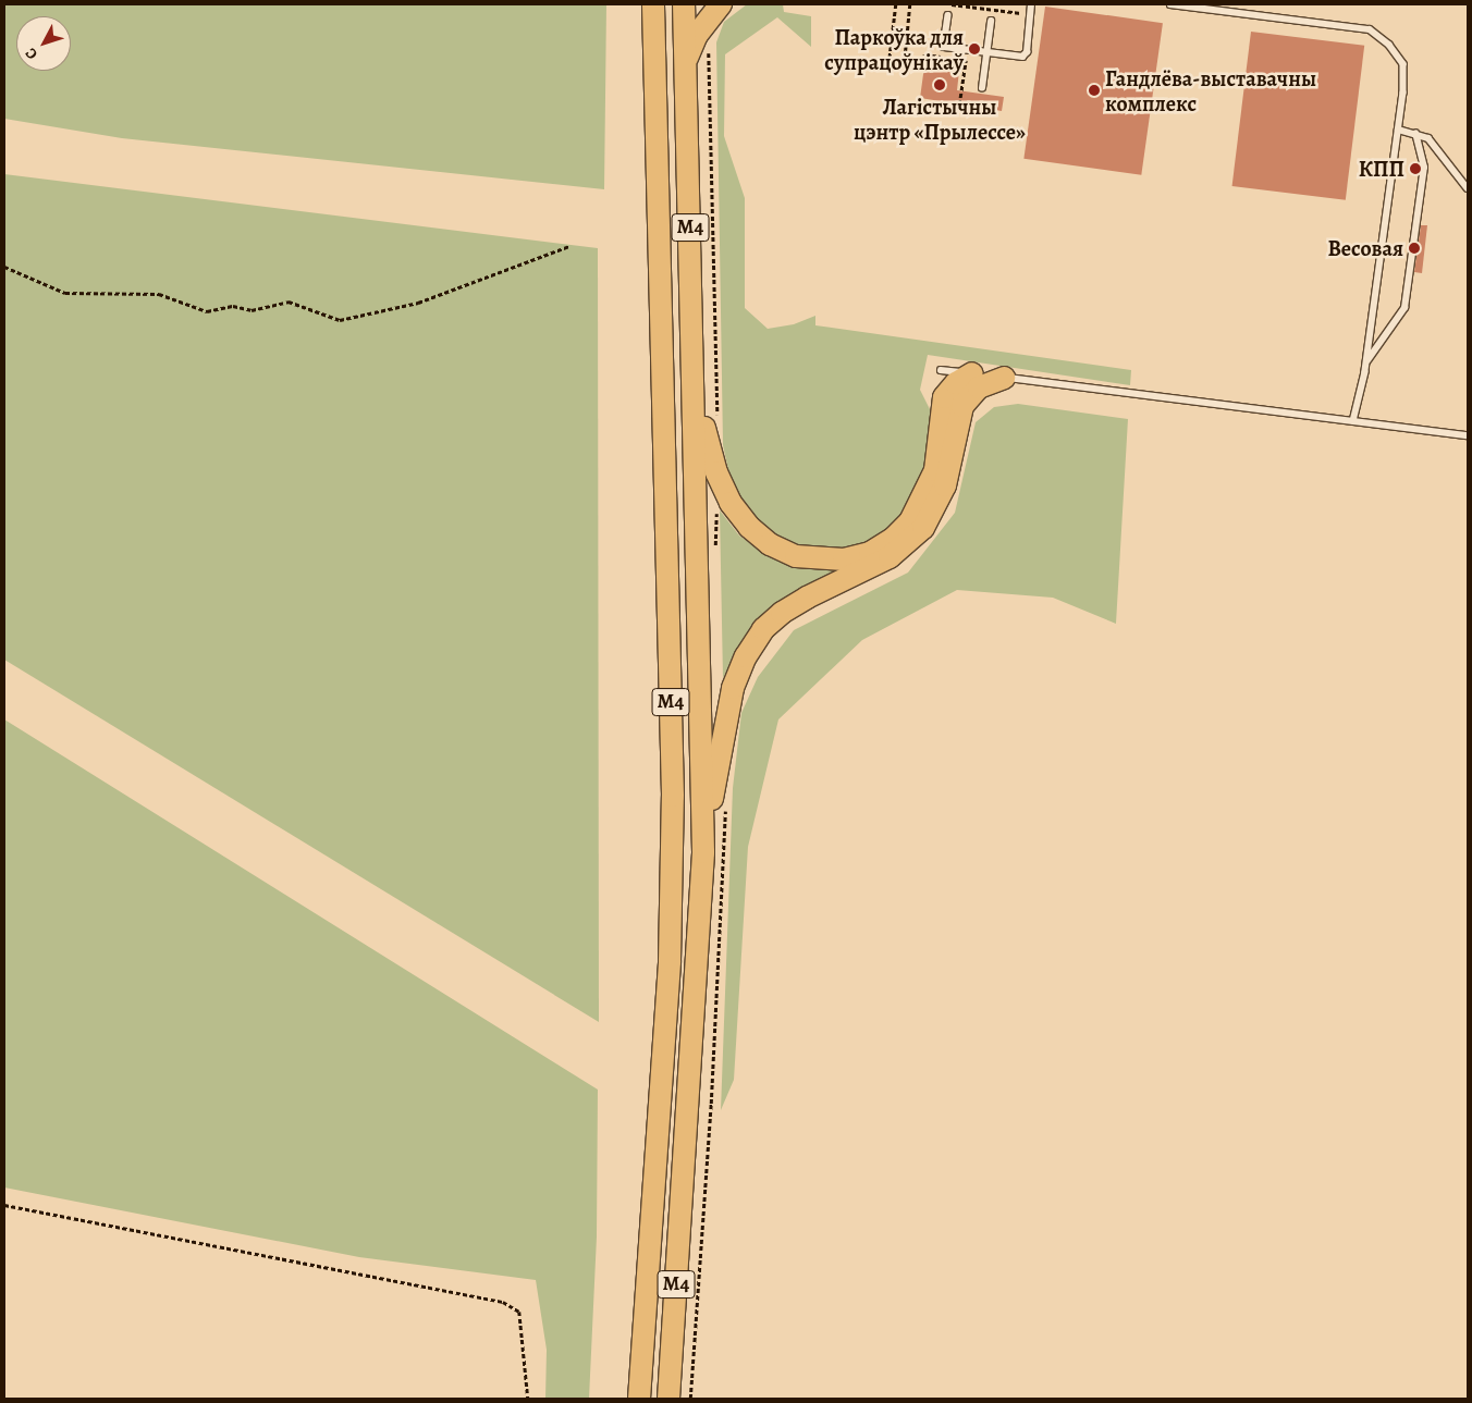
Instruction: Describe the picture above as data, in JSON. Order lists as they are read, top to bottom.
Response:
{
  "streets": {
    "highway": ["М4"]
  },
  "places": [
    "Паркоўка для супрацоўнікаў",
    "Лагістычны цэнтр «Прылессе»",
    "Гандлёва-выставачны комплекс",
    "КПП",
    "Весовая"
  ],
  "north": "bottom left"
}
